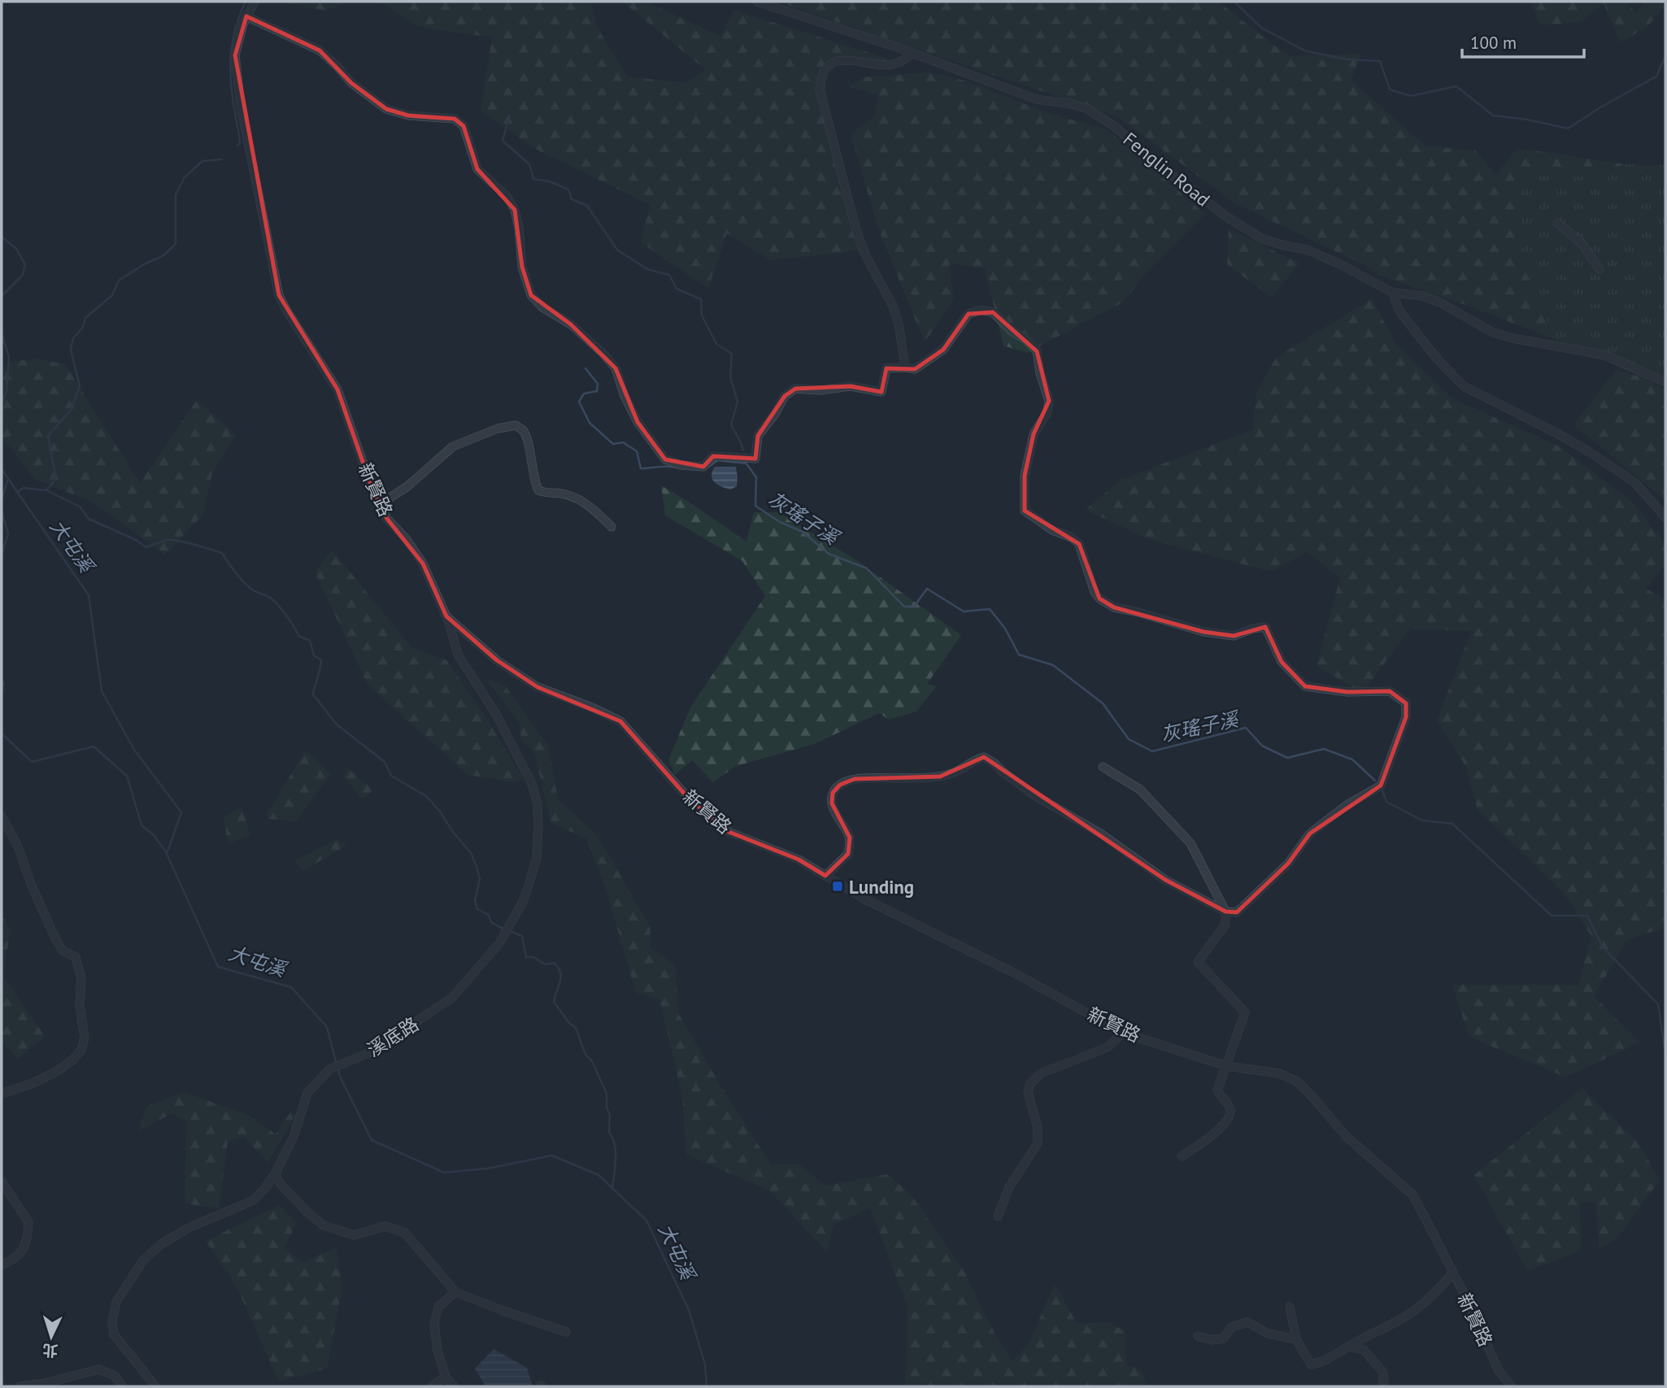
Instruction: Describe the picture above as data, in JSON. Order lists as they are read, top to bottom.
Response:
{
  "streets": {
    "street": ["Fenglin Road", "新賢路", "溪底路"]
  },
  "crossings": [
    ["新賢路", "溪底路"]
  ],
  "water": ["灰瑤子溪", "大屯溪"],
  "places": {
    "transit": ["Lunding"]
  },
  "scale_bar": "100 m",
  "north": "bottom"
}
